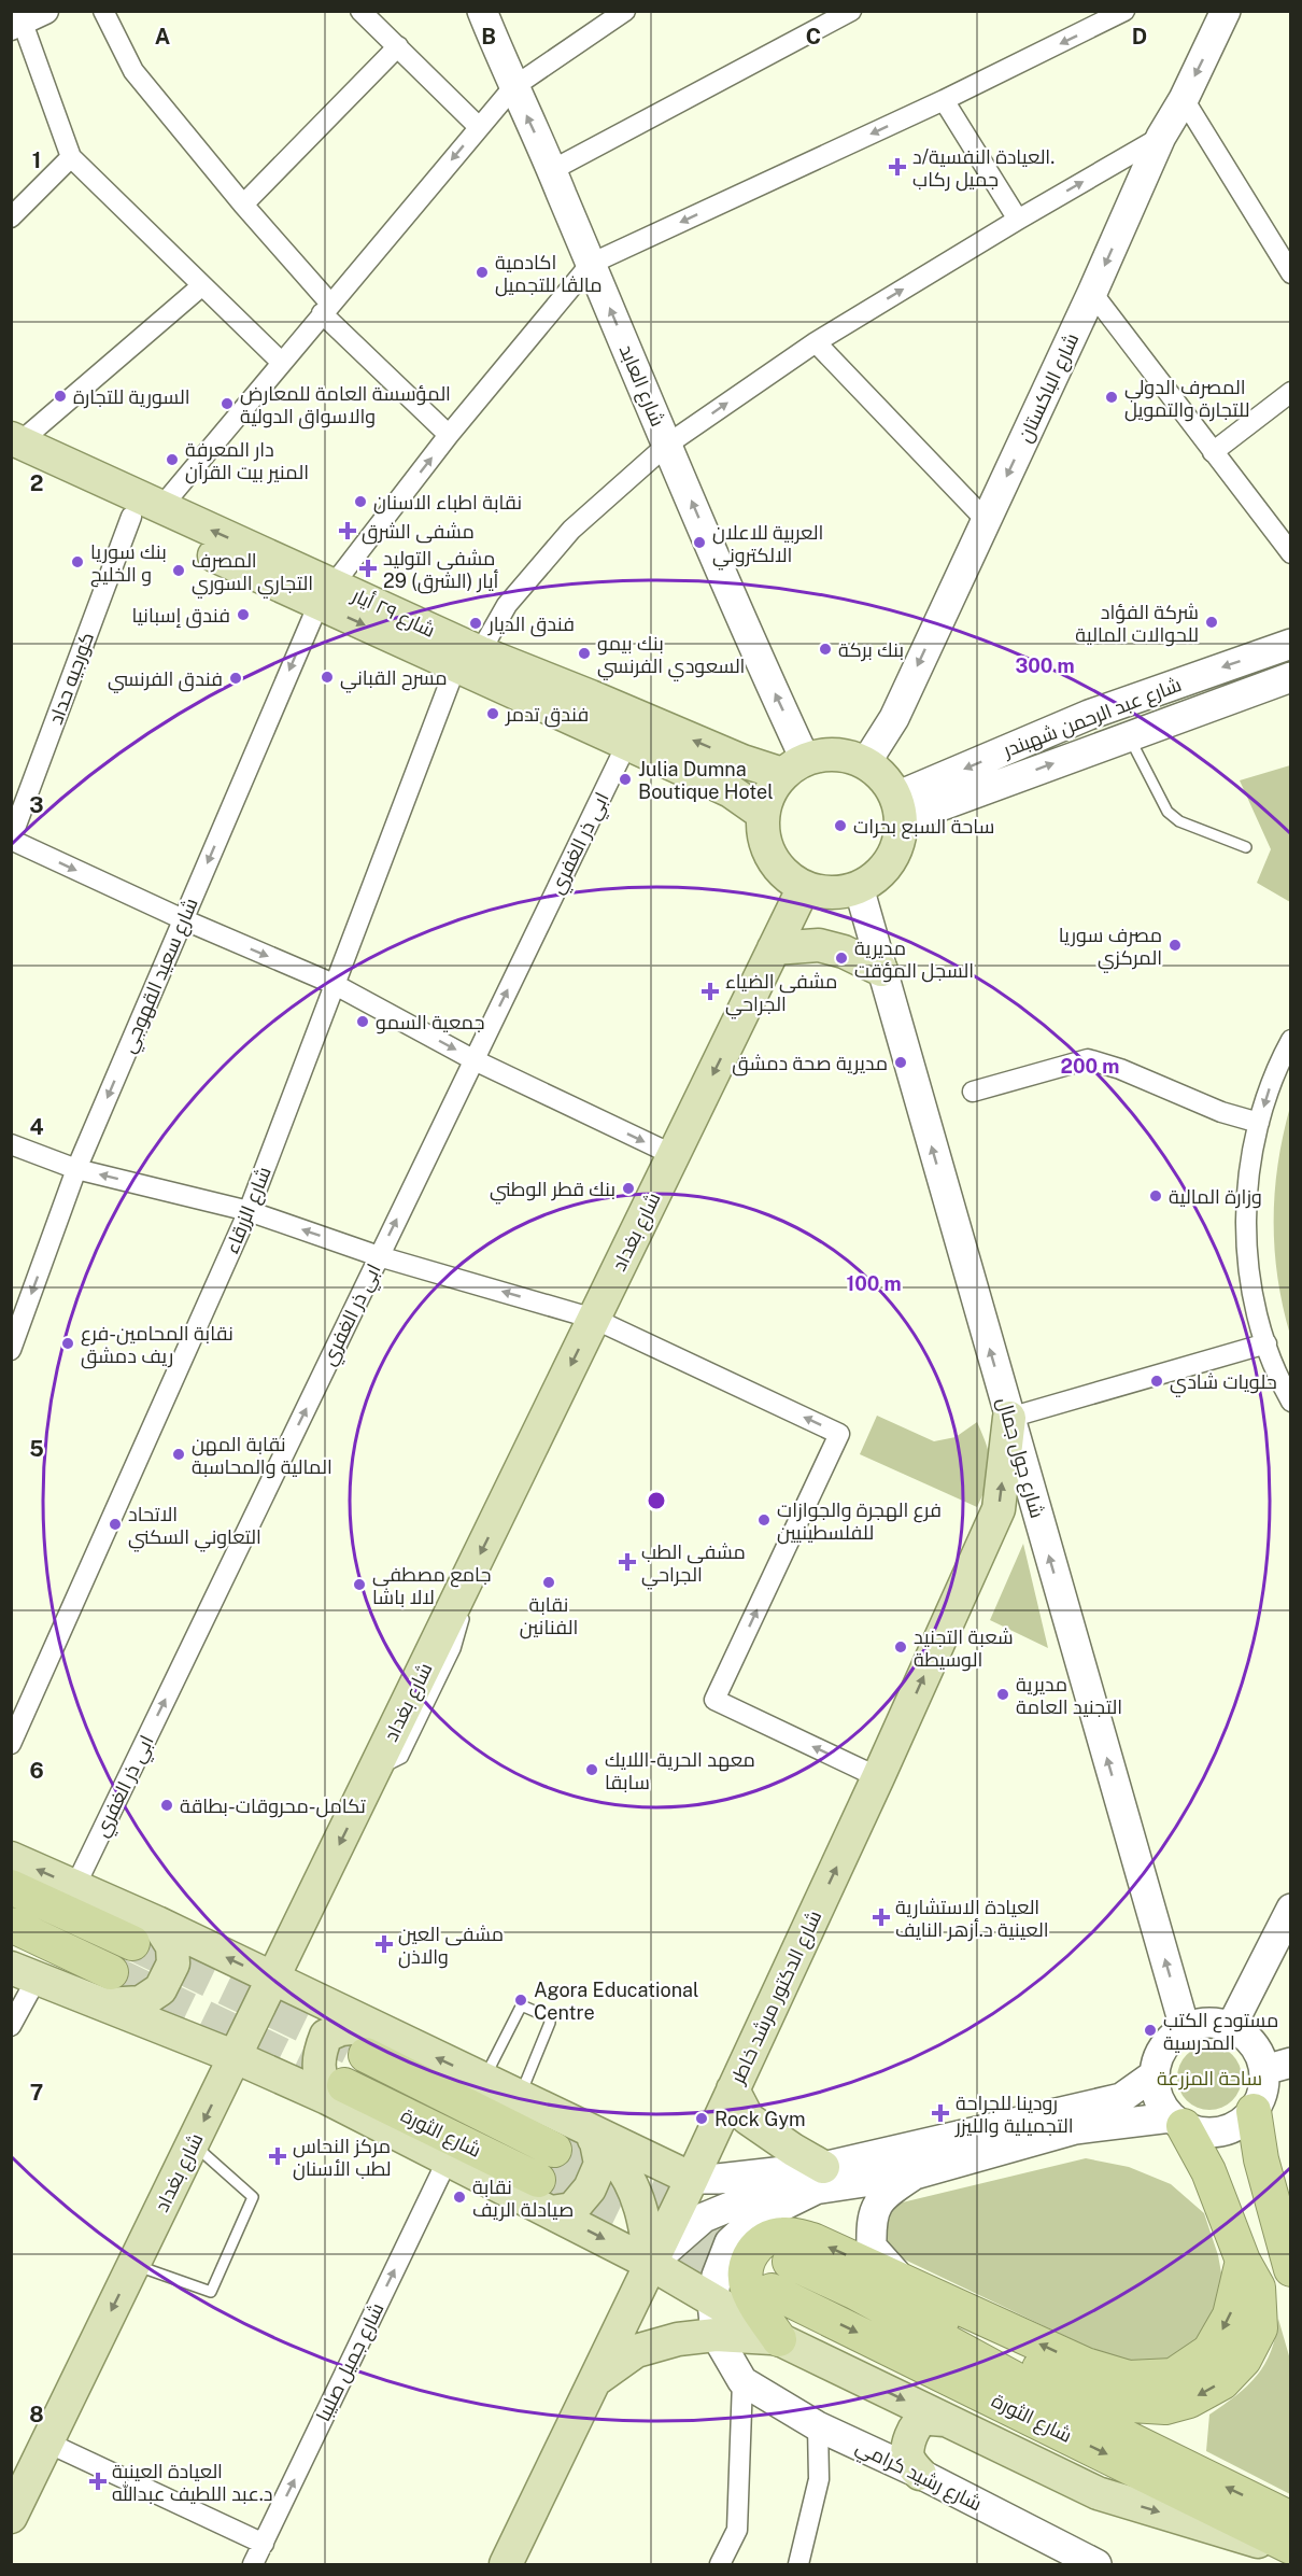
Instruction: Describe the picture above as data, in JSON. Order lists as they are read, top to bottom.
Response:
{
  "streets": {
    "highway": ["شارع الثورة"],
    "main road": [
      "شارع العابد",
      "شارع الباكستان",
      "شارع ٢٩ أيار",
      "شارع عبد الرحمن شهبندر",
      "شارع بغداد",
      "شارع جول جمال",
      "شارع الدكتور مرشد خاطر",
      "شارع رشيد كرامي"
    ],
    "street": [
      "كورجيه حداد",
      "ابي ذر الغفري",
      "شارع سعيد القهوجي",
      "شارع الزرقاء",
      "شارع جميل صليبا"
    ]
  },
  "crossings": [
    ["شارع العابد", "شارع الباكستان"],
    ["شارع العابد", "شارع ٢٩ أيار"],
    ["شارع العابد", "كورجيه حداد"],
    ["شارع العابد", "شارع عبد الرحمن شهبندر"],
    ["شارع العابد", "شارع سعيد القهوجي"],
    ["شارع العابد", "شارع الزرقاء"],
    ["شارع العابد", "شارع بغداد"],
    ["شارع العابد", "شارع جول جمال"],
    ["شارع الباكستان", "شارع ٢٩ أيار"],
    ["شارع الباكستان", "شارع عبد الرحمن شهبندر"],
    ["شارع الباكستان", "شارع الزرقاء"],
    ["شارع الباكستان", "شارع بغداد"],
    ["شارع الباكستان", "شارع جول جمال"],
    ["شارع ٢٩ أيار", "كورجيه حداد"],
    ["شارع ٢٩ أيار", "شارع عبد الرحمن شهبندر"],
    ["شارع ٢٩ أيار", "ابي ذر الغفري"],
    ["شارع ٢٩ أيار", "شارع سعيد القهوجي"],
    ["شارع ٢٩ أيار", "شارع الزرقاء"],
    ["شارع ٢٩ أيار", "شارع بغداد"],
    ["شارع ٢٩ أيار", "شارع جول جمال"],
    ["شارع عبد الرحمن شهبندر", "شارع بغداد"],
    ["شارع عبد الرحمن شهبندر", "شارع جول جمال"],
    ["شارع بغداد", "شارع جول جمال"],
    ["شارع جول جمال", "شارع الدكتور مرشد خاطر"]
  ],
  "one_way": [
    "شارع العابد",
    "شارع الباكستان",
    "ابي ذر الغفري",
    "شارع بغداد",
    "شارع جول جمال",
    "شارع الدكتور مرشد خاطر",
    "شارع جميل صليبا"
  ],
  "parks": ["ساحة المزرعة"],
  "places": {
    "health": [
      "العيادة النفسية/د. جميل ركاب",
      "مشفى الشرق",
      "مشفى التوليد 29 أيار (الشرق)",
      "مشفى الضياء الجراحي",
      "مشفى الطب الجراحي",
      "العيادة الاستشارية العينية د.أزهر النايف",
      "مشفى العين والاذن",
      "رودينا للجراحة التجميلية والليزر",
      "مركز النحاس لطب الأسنان",
      "العيادة العينية د.عبد اللطيف عبدالله"
    ],
    "other": [
      "اكادمية مالڤا للتجميل",
      "السورية للتجارة",
      "المصرف الدولي للتجارة والتمويل",
      "المؤسسة العامة للمعارض والاسواق الدولية",
      "دار المعرفة المنير بيت القرآن",
      "نقابة اطباء الاسنان",
      "العربية للاعلان الالكتروني",
      "بنك سوريا و الخليج",
      "المصرف التجاري السوري",
      "فندق إسبانيا",
      "شركة الفؤاد للحوالات المالية",
      "فندق الديار",
      "بنك بركة",
      "بنك بيمو السعودي الفرنسي",
      "مسرح القباني",
      "فندق الفرنسي",
      "فندق تدمر",
      "Julia Dumna Boutique Hotel",
      "ساحة السبع بحرات",
      "مصرف سوريا المركزي",
      "مديرية السجل المؤقت",
      "جمعية السمو",
      "مديرية صحة دمشق",
      "بنك قطر الوطني",
      "وزارة المالية",
      "نقابة المحامين-فرع ريف دمشق",
      "حلويات شادي",
      "نقابة المهن المالية والمحاسبة",
      "فرع الهجرة والجوازات للفلسطينيين",
      "الاتحاد التعاوني السكني",
      "نقابة الفنانين",
      "جامع مصطفى لالا باشا",
      "شعبة التجنيد الوسيطة",
      "مديرية التجنيد العامة",
      "معهد الحرية-اللايك سابقا",
      "تكامل-محروقات-بطاقة",
      "Agora Educational Centre",
      "مستودع الكتب المدرسية",
      "Rock Gym",
      "نقابة صيادلة الريف"
    ]
  },
  "grid": {
    "columns": [
      "A",
      "B",
      "C",
      "D"
    ],
    "rows": [
      "1",
      "2",
      "3",
      "4",
      "5",
      "6",
      "7",
      "8"
    ]
  },
  "rings": ["300 m", "200 m", "100 m"]
}
